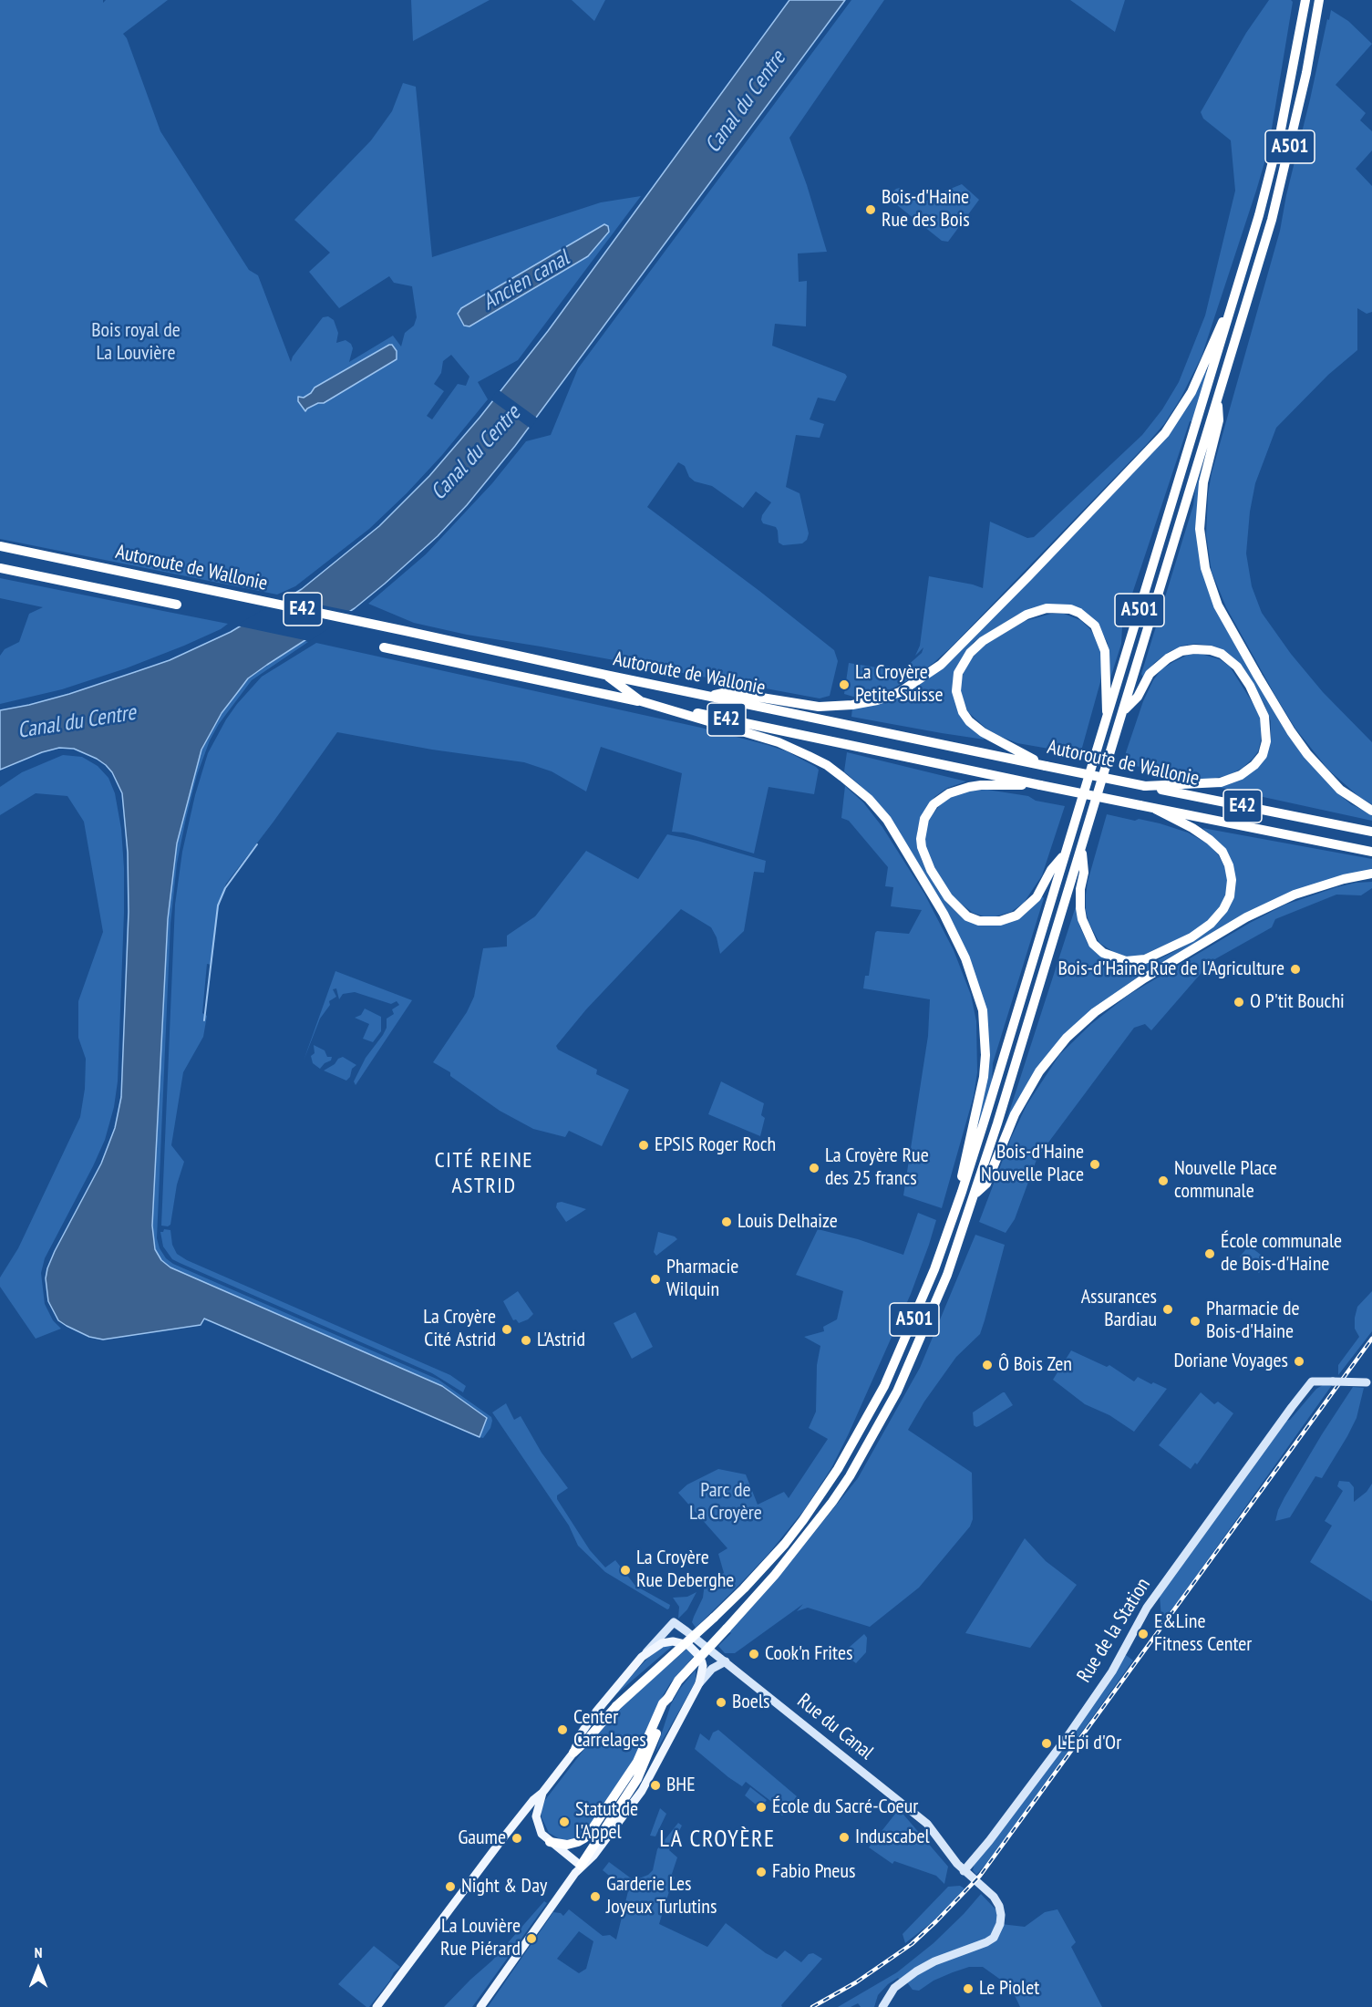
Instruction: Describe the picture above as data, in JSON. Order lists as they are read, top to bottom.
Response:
{
  "streets": {
    "highway": ["A501", "Autoroute de Wallonie", "E42"],
    "street": ["Rue de la Station", "Rue du Canal"]
  },
  "crossings": [
    ["Rue de la Station", "Rue du Canal"]
  ],
  "districts": ["CITÉ REINE ASTRID", "LA CROYÈRE"],
  "water": ["Canal du Centre", "Ancien canal"],
  "parks": ["Bois royal de La Louvière", "Parc de La Croyère"],
  "places": [
    "Bois-d'Haine Rue des Bois",
    "La Croyère Petite Suisse",
    "Bois-d'Haine Rue de l'Agriculture",
    "O P'tit Bouchi",
    "EPSIS Roger Roch",
    "Bois-d'Haine Nouvelle Place",
    "La Croyère Rue des 25 francs",
    "Nouvelle Place communale",
    "Louis Delhaize",
    "École communale de Bois-d'Haine",
    "Pharmacie Wilquin",
    "Assurances Bardiau",
    "Pharmacie de Bois-d'Haine",
    "La Croyère Cité Astrid",
    "L'Astrid",
    "Doriane Voyages",
    "Ô Bois Zen",
    "La Croyère Rue Deberghe",
    "E&Line Fitness Center",
    "Cook'n Frites",
    "Boels",
    "Center Carrelages",
    "L'Épi d'Or",
    "BHE",
    "École du Sacré-Coeur",
    "Statut de l'Appel",
    "Induscabel",
    "Gaume",
    "Fabio Pneus",
    "Night & Day",
    "Garderie Les Joyeux Turlutins",
    "La Louvière Rue Piérard",
    "Le Piolet"
  ],
  "north": "top"
}
